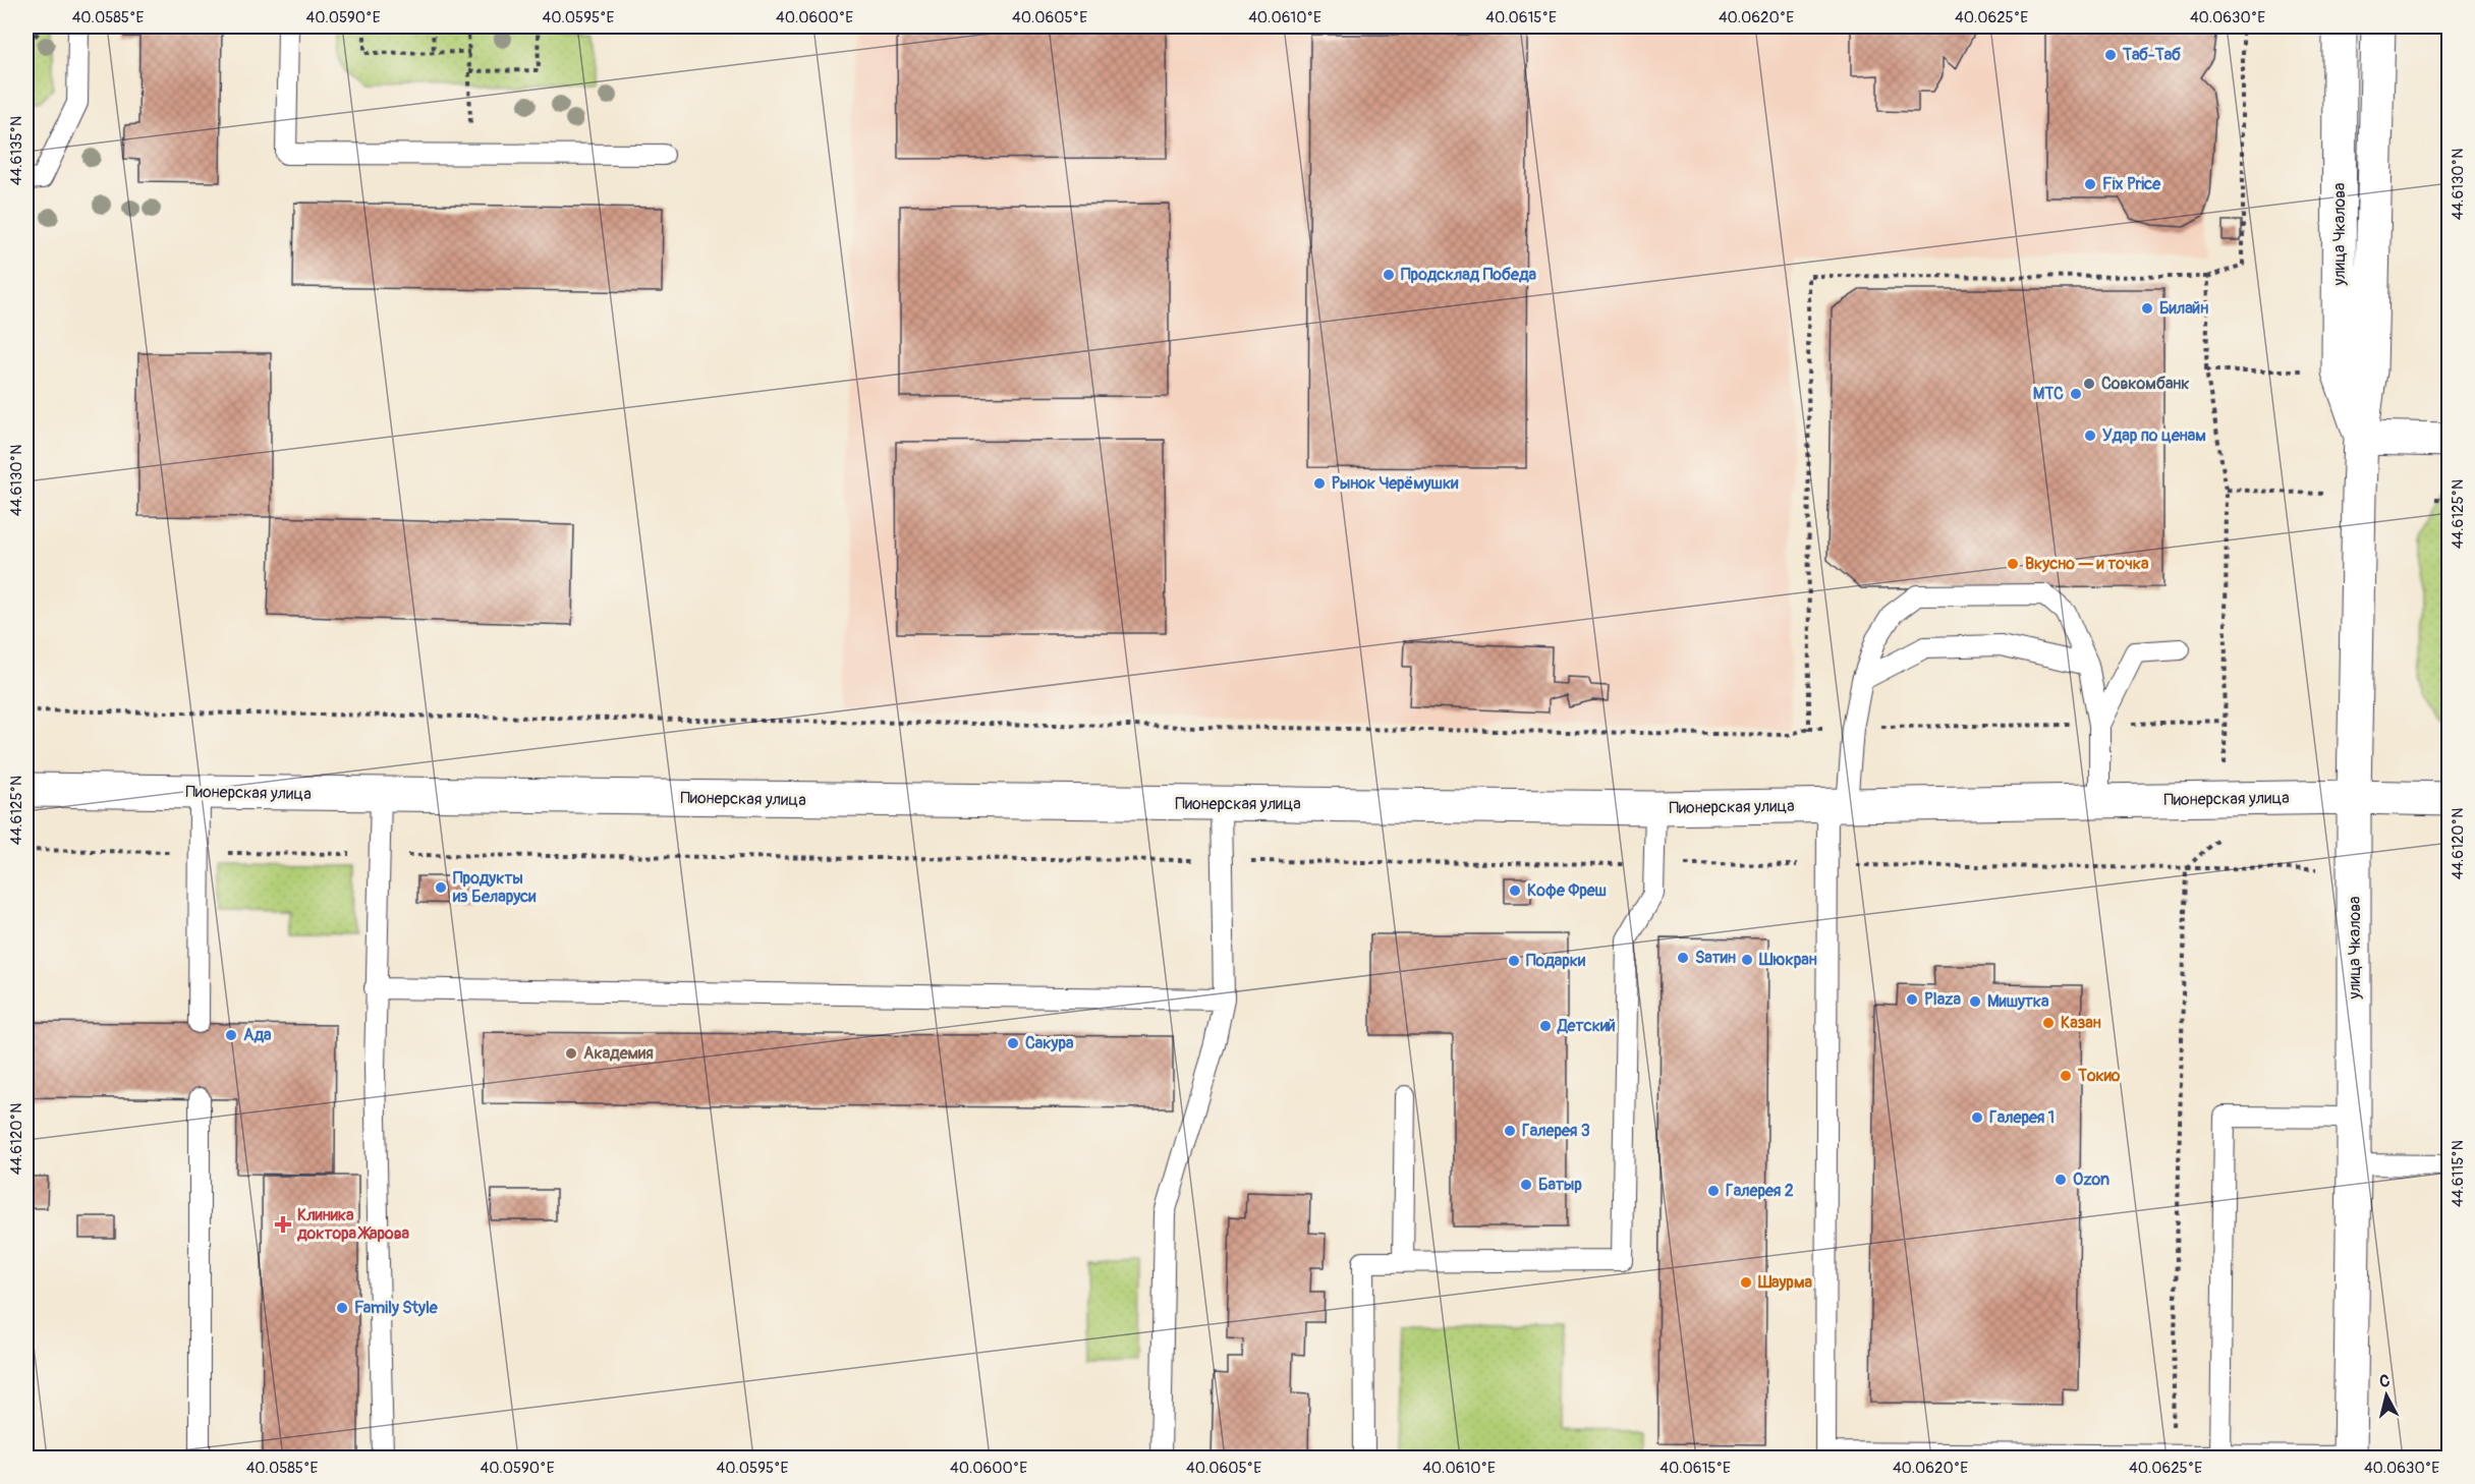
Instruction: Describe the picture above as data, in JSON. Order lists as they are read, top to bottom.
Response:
{
  "streets": {
    "main road": ["улица Чкалова", "Пионерская улица"]
  },
  "crossings": [
    ["улица Чкалова", "Пионерская улица"]
  ],
  "places": {
    "other": [
      "Таб-Таб",
      "Fix Price",
      "Продсклад Победа",
      "Билайн",
      "Совкомбанк",
      "МТС",
      "Удар по ценам",
      "Рынок Черёмушки",
      "Вкусно — и точка",
      "Продукты из Беларуси",
      "Кофе Фреш",
      "Sатин",
      "Шюкран",
      "Подарки",
      "Plaza",
      "Мишутка",
      "Казан",
      "Детский",
      "Ада",
      "Сакура",
      "Академия",
      "Токио",
      "Галерея 1",
      "Галерея 3",
      "Ozon",
      "Батыр",
      "Галерея 2",
      "Шаурма",
      "Family Style"
    ],
    "health": ["Клиника доктора Жарова"]
  },
  "north": "top",
  "coordinates": [
    "40.0585°E",
    "40.0590°E",
    "40.0595°E",
    "40.0600°E",
    "40.0605°E",
    "40.0610°E",
    "40.0615°E",
    "40.0620°E",
    "40.0625°E",
    "40.0630°E",
    "44.6135°N",
    "44.6130°N",
    "44.6125°N",
    "44.6120°N",
    "44.6115°N"
  ]
}
